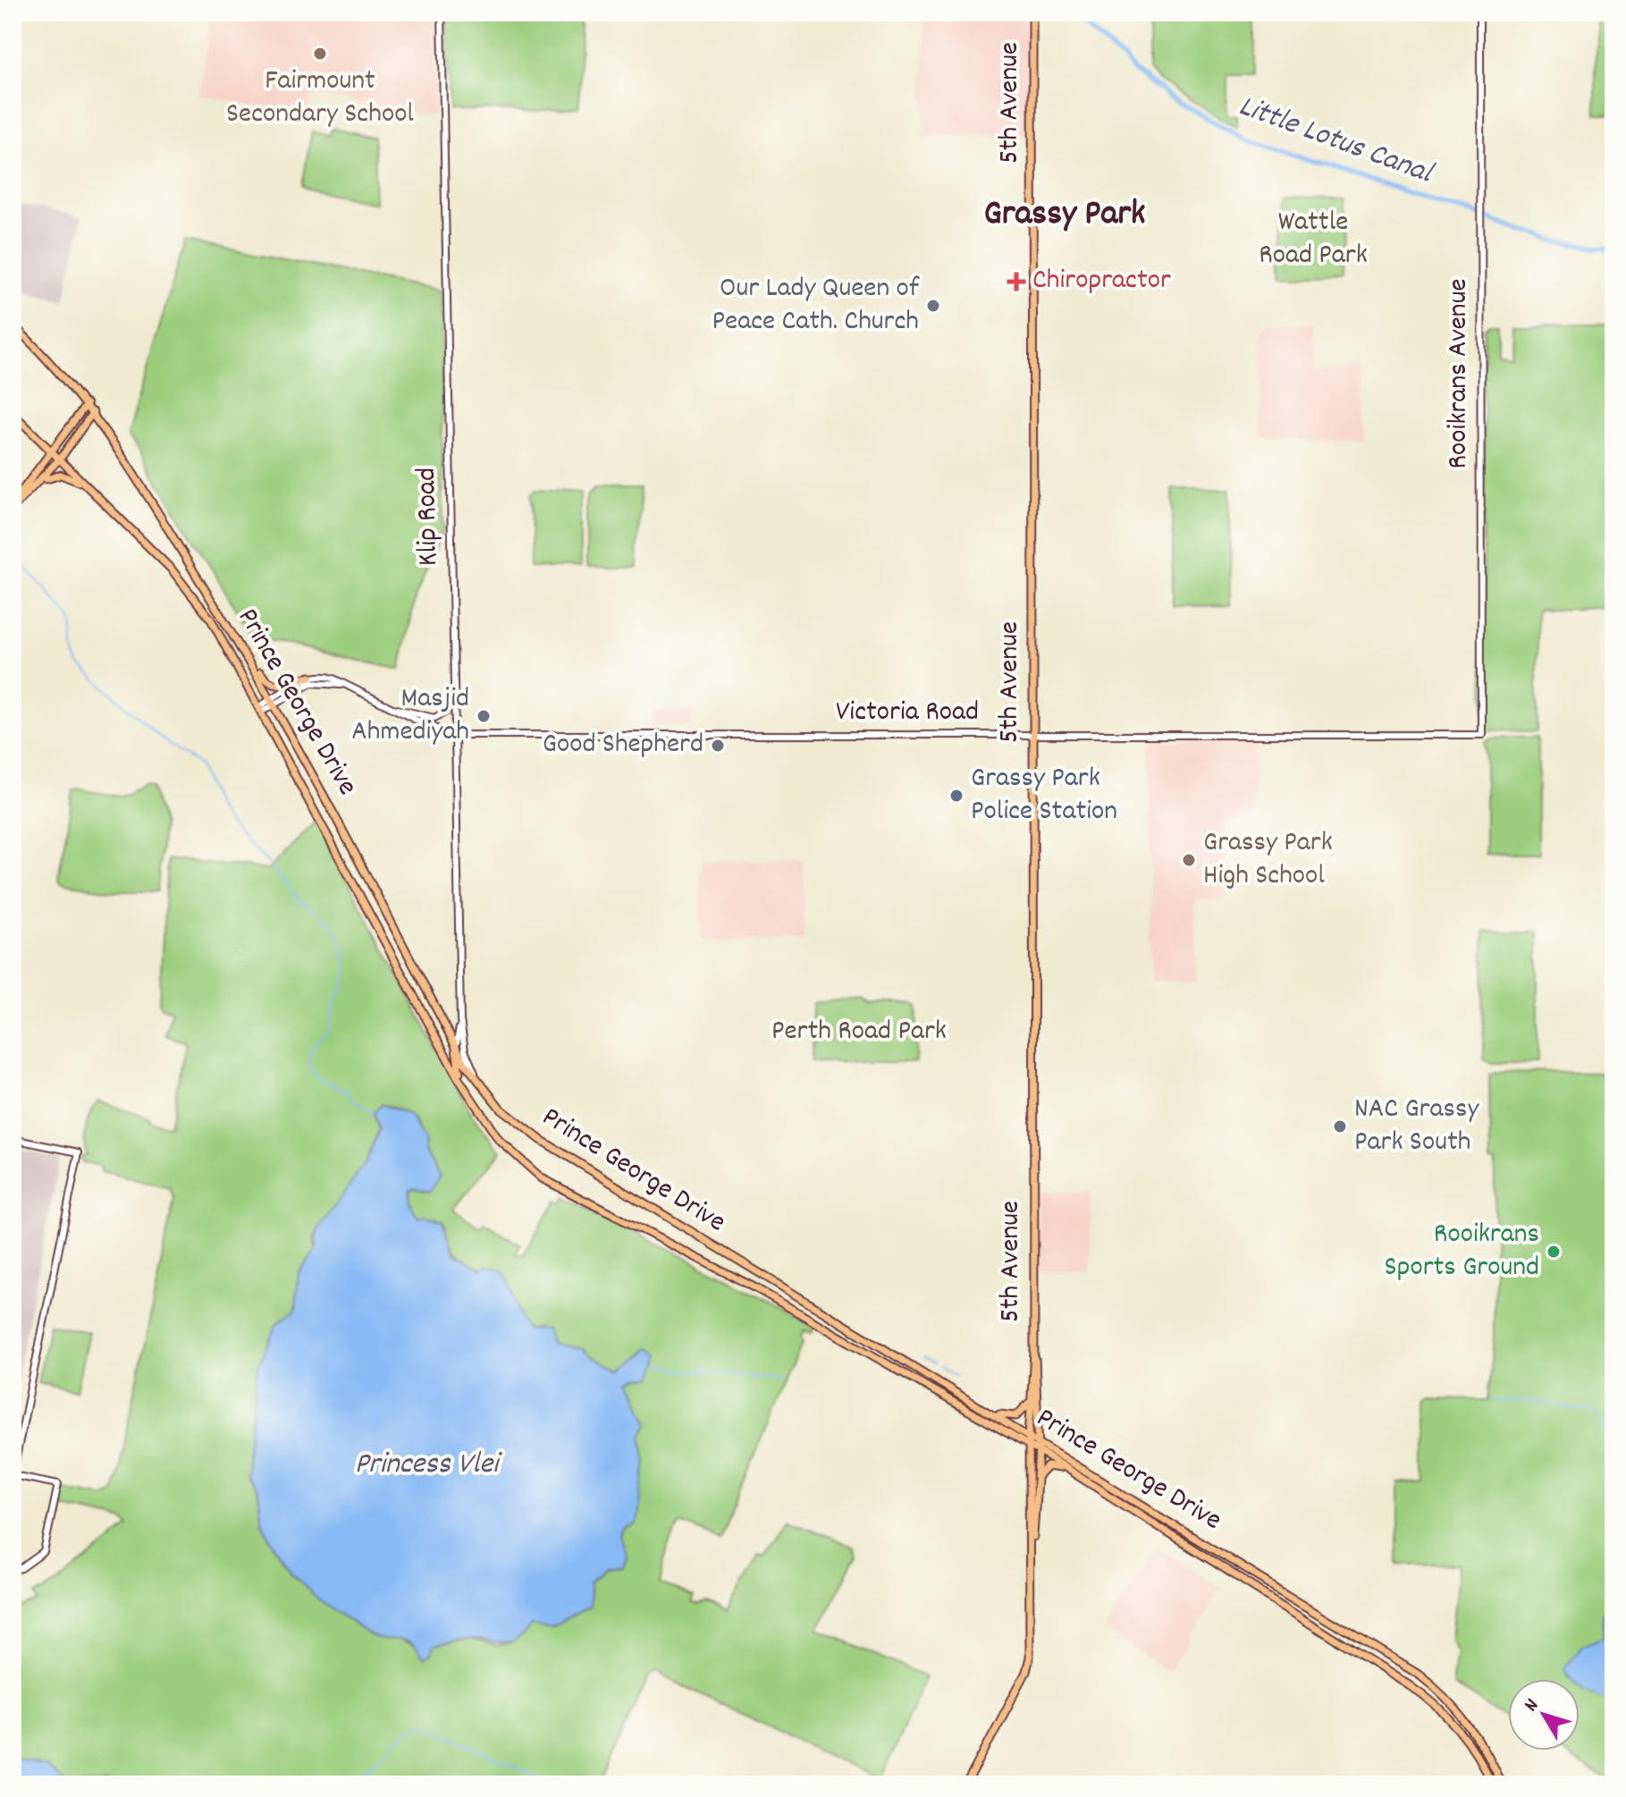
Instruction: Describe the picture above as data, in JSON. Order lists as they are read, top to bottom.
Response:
{
  "streets": {
    "main road": ["5th Avenue", "Prince George Drive"],
    "street": ["Rooikrans Avenue", "Klip Road", "Victoria Road"]
  },
  "crossings": [
    ["5th Avenue", "Prince George Drive"],
    ["5th Avenue", "Victoria Road"],
    ["Rooikrans Avenue", "Victoria Road"],
    ["Klip Road", "Prince George Drive"],
    ["Klip Road", "Victoria Road"],
    ["Prince George Drive", "Victoria Road"]
  ],
  "districts": ["Grassy Park"],
  "water": ["Little Lotus Canal", "Princess Vlei"],
  "parks": ["Wattle Road Park", "Perth Road Park"],
  "places": {
    "other": [
      "Fairmount Secondary School",
      "Our Lady Queen of Peace Cath. Church",
      "Masjid Ahmediyah",
      "Good Shepherd",
      "Grassy Park Police Station",
      "Grassy Park High School",
      "NAC Grassy Park South",
      "Rooikrans Sports Ground"
    ],
    "health": ["Chiropractor"]
  },
  "north": "top left"
}
